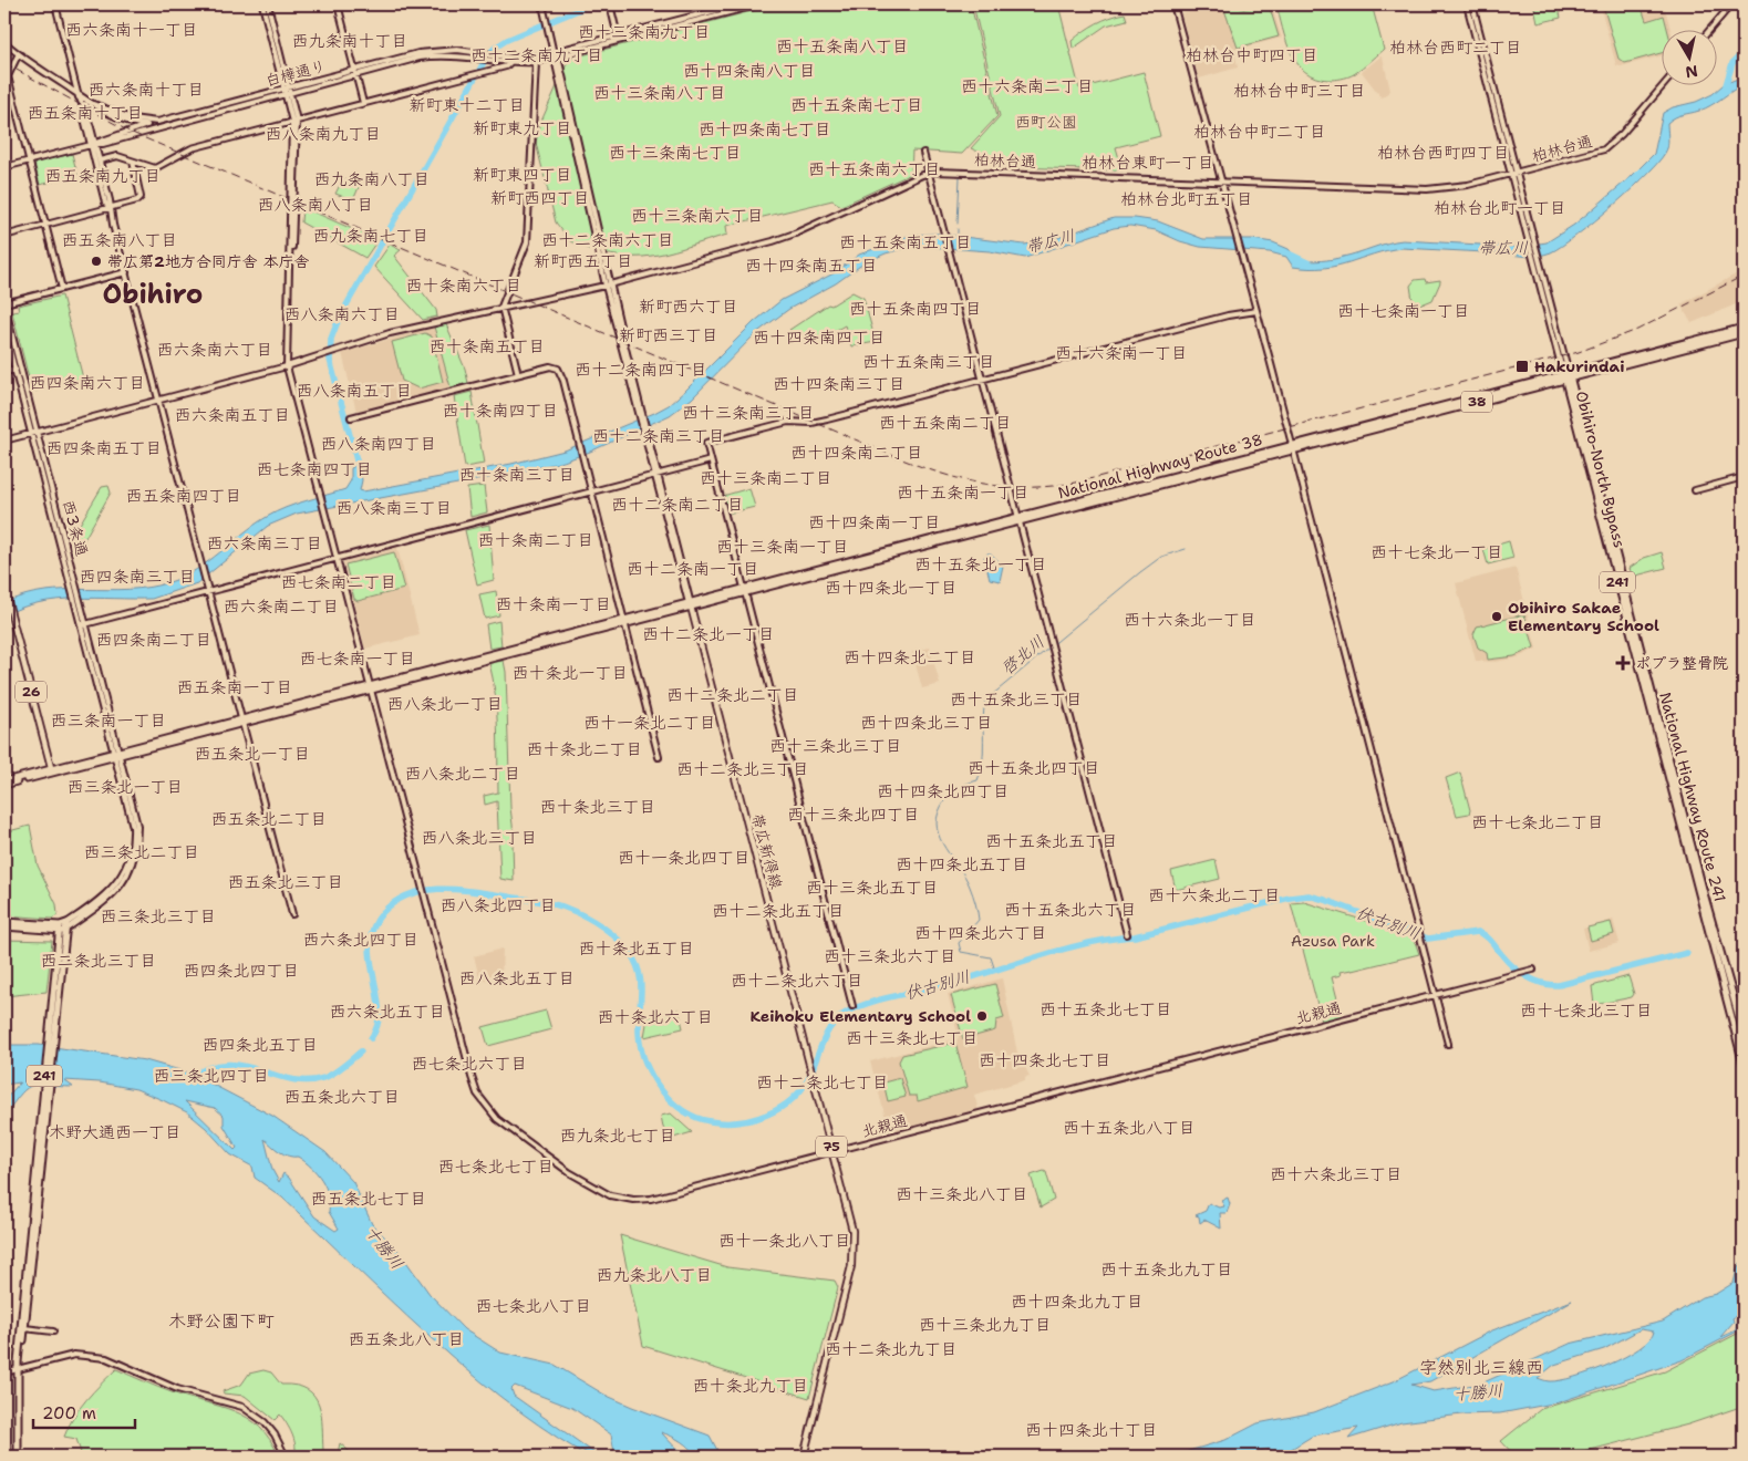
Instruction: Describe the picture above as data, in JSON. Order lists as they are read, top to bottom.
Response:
{
  "streets": {
    "highway": [
      "38",
      "National Highway Route 38",
      "Obihiro-North Bypass",
      "241",
      "National Highway Route 241"
    ],
    "main road": ["26", "帯広新得線", "75"],
    "street": [
      "白樺通り",
      "柏林台通",
      "西3条通",
      "北親通"
    ]
  },
  "crossings": [
    ["白樺通り", "北親通"],
    ["柏林台通", "西3条通"],
    ["柏林台通", "北親通"],
    ["National Highway Route 38", "Obihiro-North Bypass"],
    ["National Highway Route 38", "西3条通"],
    ["National Highway Route 38", "26"],
    ["National Highway Route 38", "National Highway Route 241"],
    ["National Highway Route 38", "帯広新得線"],
    ["National Highway Route 38", "北親通"],
    ["Obihiro-North Bypass", "National Highway Route 241"],
    ["西3条通", "241"],
    ["帯広新得線", "北親通"]
  ],
  "districts": [
    "西六条南十一丁目",
    "西十三条南九丁目",
    "西九条南十丁目",
    "西十五条南八丁目",
    "柏林台西町二丁目",
    "西十二条南九丁目",
    "柏林台中町四丁目",
    "西十四条南八丁目",
    "西十六条南二丁目",
    "西六条南十丁目",
    "柏林台中町三丁目",
    "西十三条南八丁目",
    "新町東十二丁目",
    "西十五条南七丁目",
    "西五条南十丁目",
    "新町東九丁目",
    "西十四条南七丁目",
    "柏林台中町二丁目",
    "西八条南九丁目",
    "西十三条南七丁目",
    "柏林台西町四丁目",
    "柏林台東町一丁目",
    "西十五条南六丁目",
    "新町東四丁目",
    "西五条南九丁目",
    "西九条南八丁目",
    "新町西四丁目",
    "柏林台北町五丁目",
    "西八条南八丁目",
    "柏林台北町一丁目",
    "西十三条南六丁目",
    "西九条南七丁目",
    "西五条南八丁目",
    "西十二条南六丁目",
    "西十五条南五丁目",
    "新町西五丁目",
    "西十四条南五丁目",
    "西十条南六丁目",
    "Obihiro",
    "新町西六丁目",
    "西十五条南四丁目",
    "西十七条南一丁目",
    "西八条南六丁目",
    "新町西三丁目",
    "西十四条南四丁目",
    "西十条南五丁目",
    "西六条南六丁目",
    "西十六条南一丁目",
    "西十五条南三丁目",
    "西十二条南四丁目",
    "西四条南六丁目",
    "西十四条南三丁目",
    "西八条南五丁目",
    "西十条南四丁目",
    "西十三条南三丁目",
    "西六条南五丁目",
    "西十五条南二丁目",
    "西十二条南三丁目",
    "西八条南四丁目",
    "西四条南五丁目",
    "西十四条南二丁目",
    "西七条南四丁目",
    "西十条南三丁目",
    "西十三条南二丁目",
    "西十五条南一丁目",
    "西五条南四丁目",
    "西十二条南二丁目",
    "西八条南三丁目",
    "西十四条南一丁目",
    "西十条南二丁目",
    "西六条南三丁目",
    "西十三条南一丁目",
    "西十七条北一丁目",
    "西十五条北一丁目",
    "西十二条南一丁目",
    "西四条南三丁目",
    "西七条南二丁目",
    "西十四条北一丁目",
    "西十条南一丁目",
    "西六条南二丁目",
    "西十六条北一丁目",
    "西十二条北一丁目",
    "西四条南二丁目",
    "西十四条北二丁目",
    "西七条南一丁目",
    "西十条北一丁目",
    "西五条南一丁目",
    "西十二条北二丁目",
    "西十五条北三丁目",
    "西八条北一丁目",
    "西三条南一丁目",
    "西十一条北二丁目",
    "西十四条北三丁目",
    "西十三条北三丁目",
    "西十条北二丁目",
    "西五条北一丁目",
    "西十五条北四丁目",
    "西十二条北三丁目",
    "西八条北二丁目",
    "西三条北一丁目",
    "西十四条北四丁目",
    "西十条北三丁目",
    "西十三条北四丁目",
    "西五条北二丁目",
    "西十七条北二丁目",
    "西八条北三丁目",
    "西十五条北五丁目",
    "西三条北二丁目",
    "西十一条北四丁目",
    "西十四条北五丁目",
    "西五条北三丁目",
    "西十三条北五丁目",
    "西十六条北二丁目",
    "西八条北四丁目",
    "西十五条北六丁目",
    "西十二条北五丁目",
    "西三条北三丁目",
    "西十四条北六丁目",
    "西六条北四丁目",
    "西十条北五丁目",
    "西十三条北六丁目",
    "西二条北三丁目",
    "西四条北四丁目",
    "西八条北五丁目",
    "西十二条北六丁目",
    "西十五条北七丁目",
    "西十七条北三丁目",
    "西六条北五丁目",
    "西十条北六丁目",
    "西十三条北七丁目",
    "西四条北五丁目",
    "西十四条北七丁目",
    "西七条北六丁目",
    "西三条北四丁目",
    "西十二条北七丁目",
    "西五条北六丁目",
    "西十五条北八丁目",
    "木野大通西一丁目",
    "西九条北七丁目",
    "西七条北七丁目",
    "西十六条北三丁目",
    "西十三条北八丁目",
    "西五条北七丁目",
    "西十一条北八丁目",
    "西十五条北九丁目",
    "西九条北八丁目",
    "西十四条北九丁目",
    "西七条北八丁目",
    "木野公園下町",
    "西十三条北九丁目",
    "西五条北八丁目",
    "西十二条北九丁目",
    "字然別北三線西",
    "西十条北九丁目",
    "西十四条北十丁目"
  ],
  "water": [
    "帯広川",
    "啓北川",
    "伏古別川",
    "十勝川"
  ],
  "parks": ["西町公園", "Azusa Park"],
  "places": {
    "other": ["帯広第2地方合同庁舎 本庁舎", "Obihiro Sakae Elementary School", "Keihoku Elementary School"],
    "transit": ["Hakurindai"],
    "health": ["ポプラ整骨院"]
  },
  "scale_bar": "200 m",
  "north": "bottom"
}
